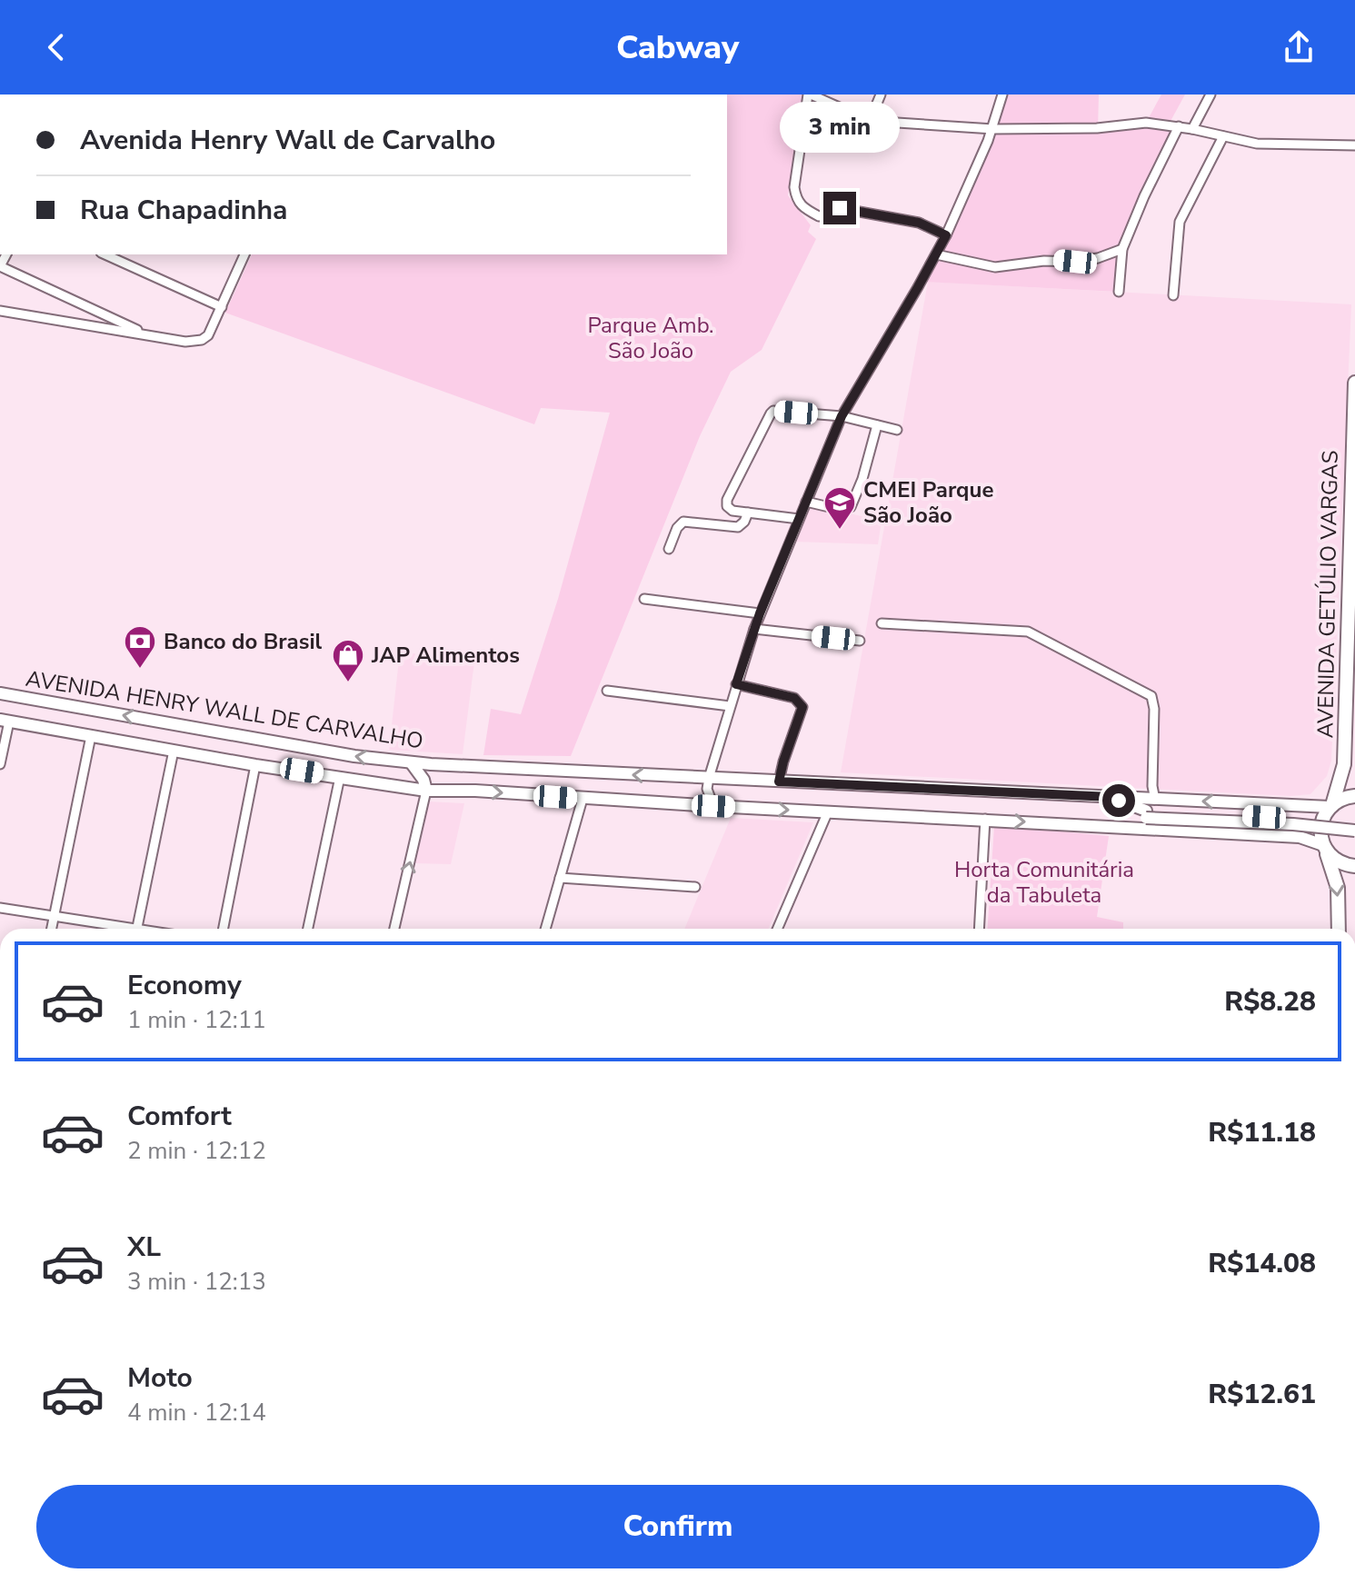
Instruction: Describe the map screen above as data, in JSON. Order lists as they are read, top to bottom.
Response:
{
  "streets": {
    "highway": ["AVENIDA GETÚLIO VARGAS", "AVENIDA HENRY WALL DE CARVALHO"]
  },
  "crossings": [
    ["AVENIDA GETÚLIO VARGAS", "AVENIDA HENRY WALL DE CARVALHO"]
  ],
  "parks": ["Parque Amb. São João", "Horta Comunitária da Tabuleta"],
  "places": {
    "school or university": ["CMEI Parque São João"],
    "bank": ["Banco do Brasil"],
    "shop": ["JAP Alimentos"]
  },
  "page": {
    "header": "Cabway",
    "banner": ["Avenida Henry Wall de Carvalho", "Rua Chapadinha"],
    "bubble": "3 min",
    "list": [
      {
        "name": "Economy",
        "note": "1 min · 12:11",
        "value": "R$8.28"
      },
      {
        "name": "Comfort",
        "note": "2 min · 12:12",
        "value": "R$11.18"
      },
      {
        "name": "XL",
        "note": "3 min · 12:13",
        "value": "R$14.08"
      },
      {
        "name": "Moto",
        "note": "4 min · 12:14",
        "value": "R$12.61"
      }
    ],
    "buttons": "Confirm"
  }
}
